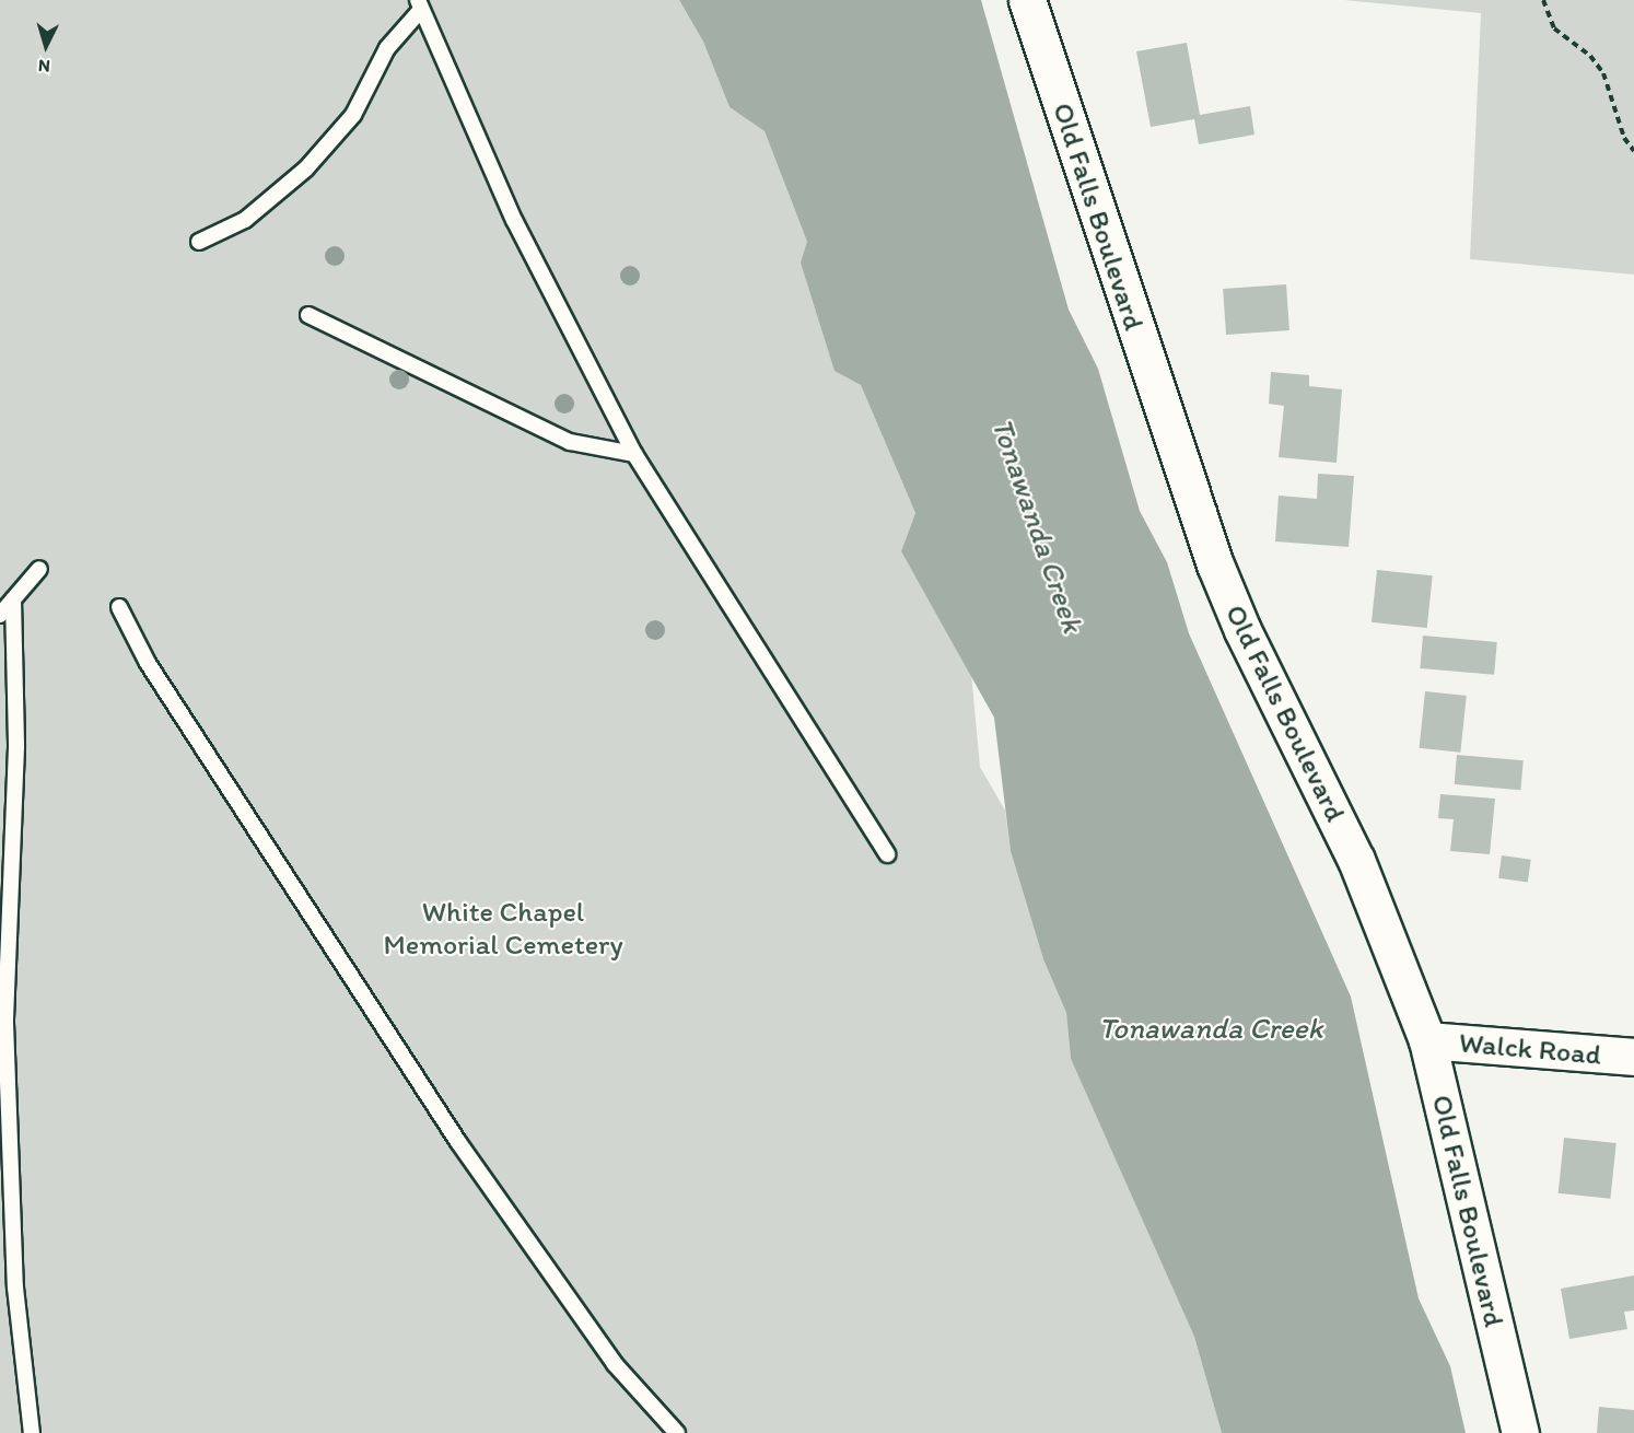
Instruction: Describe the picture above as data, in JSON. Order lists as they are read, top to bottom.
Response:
{
  "streets": {
    "street": ["Old Falls Boulevard", "Walck Road"]
  },
  "crossings": [
    ["Old Falls Boulevard", "Walck Road"]
  ],
  "water": ["Tonawanda Creek"],
  "parks": ["White Chapel Memorial Cemetery"],
  "north": "bottom"
}
